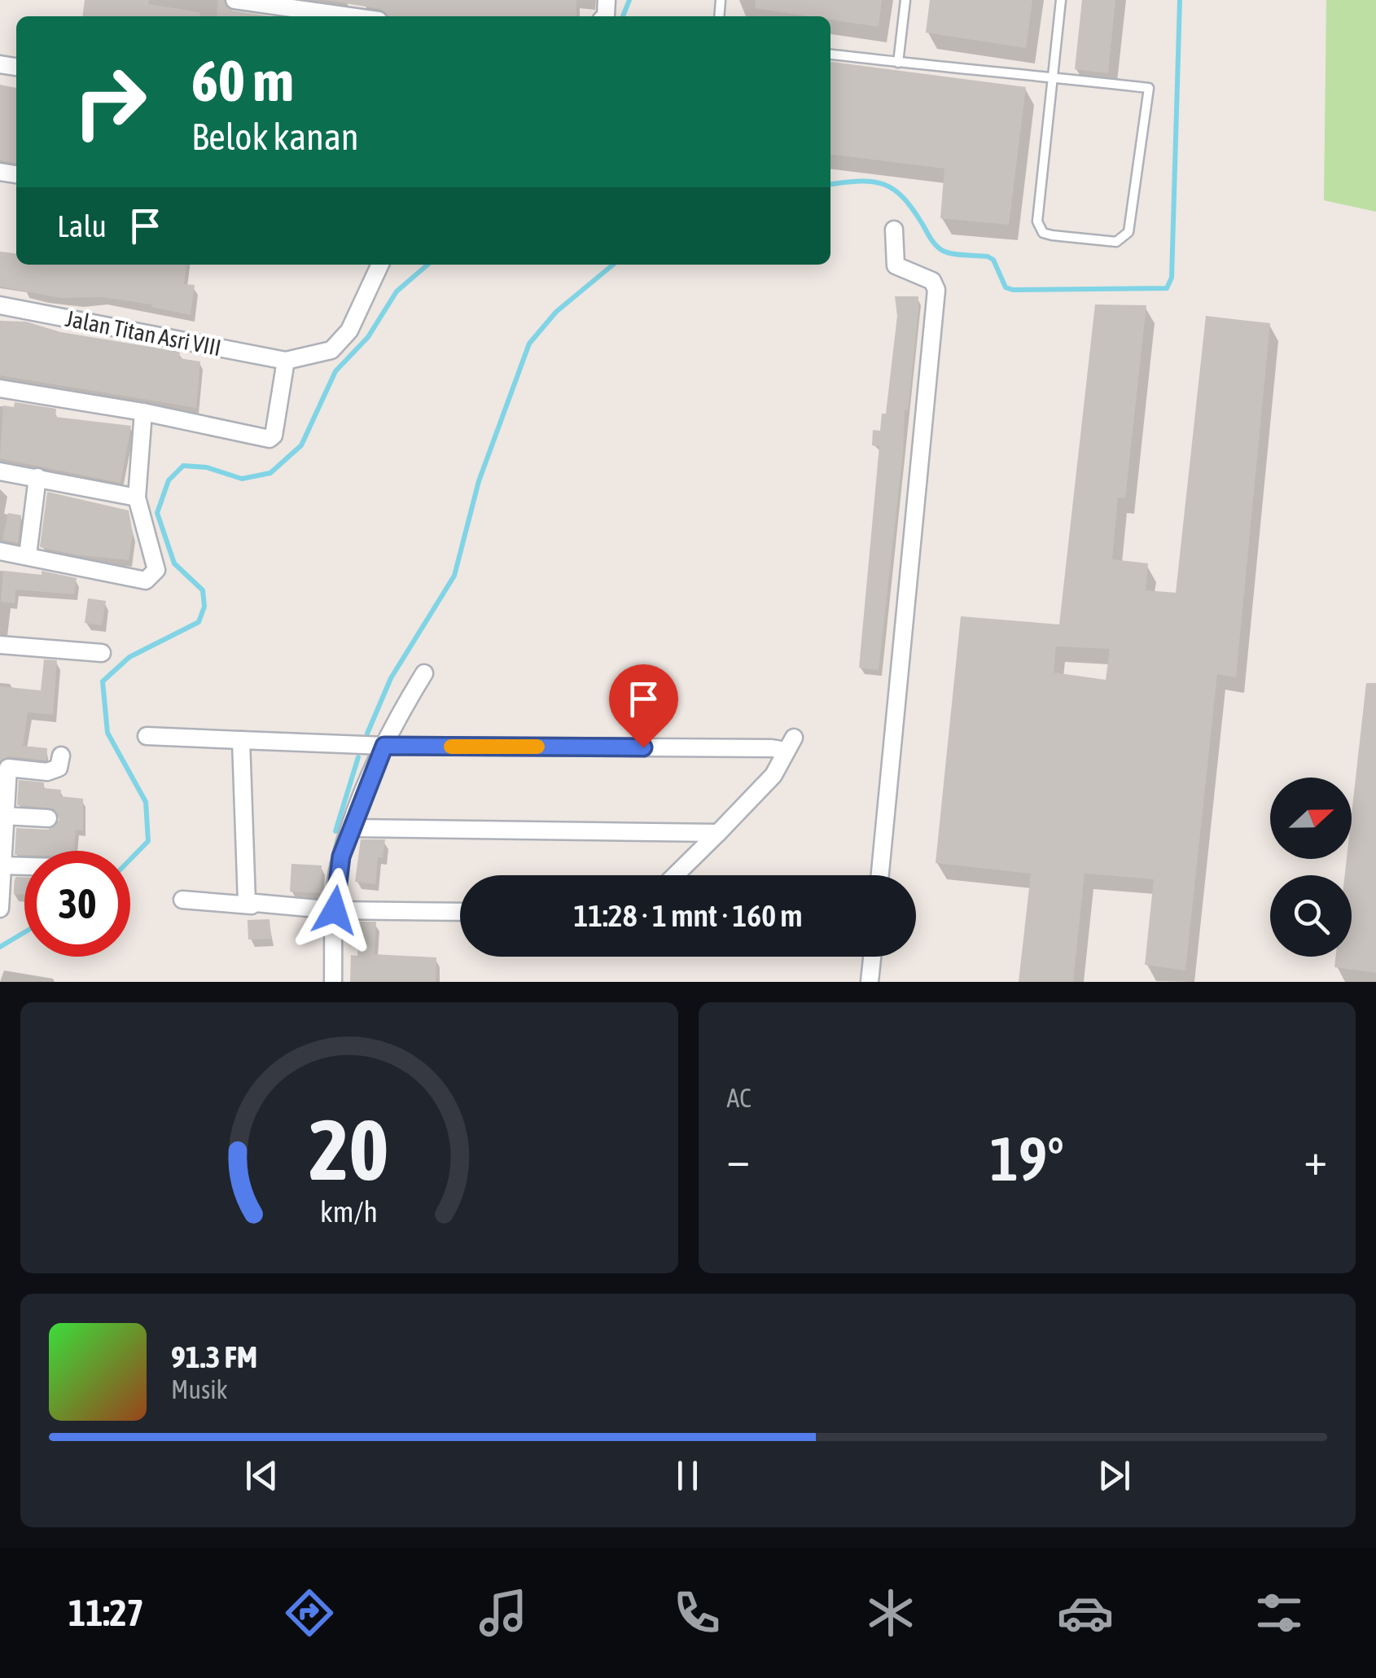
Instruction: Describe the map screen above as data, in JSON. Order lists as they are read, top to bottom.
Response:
{
  "streets": {
    "street": ["Jalan Titan Asri VIII"]
  },
  "north": "right",
  "page": {
    "turn": ["60 m", "Belok kanan"],
    "then": "Lalu",
    "limit": "30",
    "trip": "11:28 · 1 mnt · 160 m",
    "tile": "AC",
    "heat": ["−", "19°", "+"],
    "song": ["91.3 FM", "Musik"],
    "tabs": "11:27",
    "gauge": ["20", "km/h"]
  }
}
